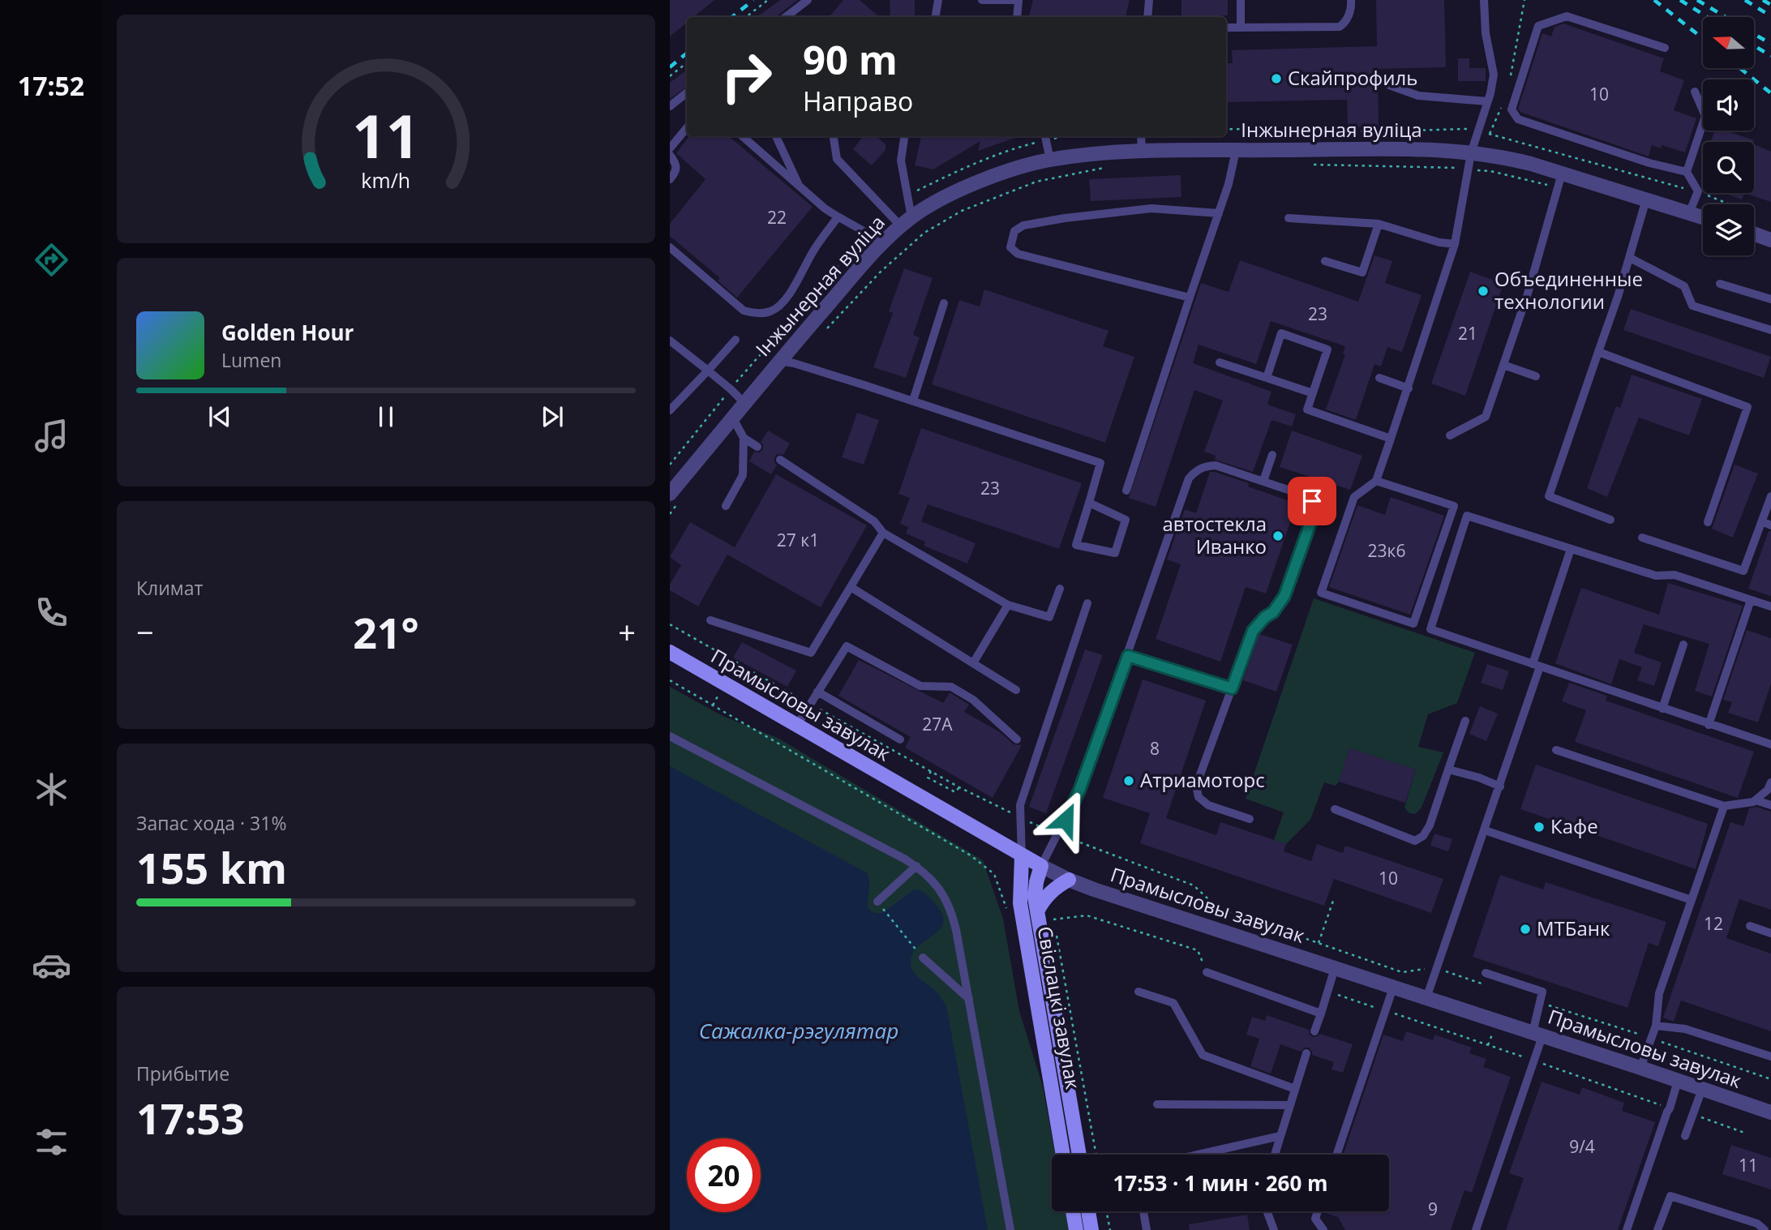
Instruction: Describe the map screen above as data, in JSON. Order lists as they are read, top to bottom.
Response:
{
  "streets": {
    "main road": ["Прамысловы завулак", "Свіслацкі завулак"],
    "street": ["Інжынерная вуліца"]
  },
  "crossings": [
    ["Прамысловы завулак", "Свіслацкі завулак"]
  ],
  "water": ["Сажалка-рэгулятар"],
  "places": [
    "Скайпрофиль",
    "Объединенные технологии",
    "автостекла Иванко",
    "Атриамоторс",
    "Кафе",
    "МТБанк"
  ],
  "house_numbers": [
    "10",
    "22",
    "23",
    "21",
    "23",
    "27 к1",
    "23к6",
    "27А",
    "8",
    "10",
    "12",
    "9/4",
    "11",
    "9"
  ],
  "north": "left",
  "page": {
    "tabs": "17:52",
    "turn": ["90 m", "Направо"],
    "song": ["Golden Hour", "Lumen"],
    "tile": [
      "Климат",
      ["Запас хода · 31%", "155 km"],
      ["Прибытие", "17:53"]
    ],
    "heat": ["−", "21°", "+"],
    "limit": "20",
    "trip": "17:53 · 1 мин · 260 m",
    "gauge": ["11", "km/h"]
  }
}
